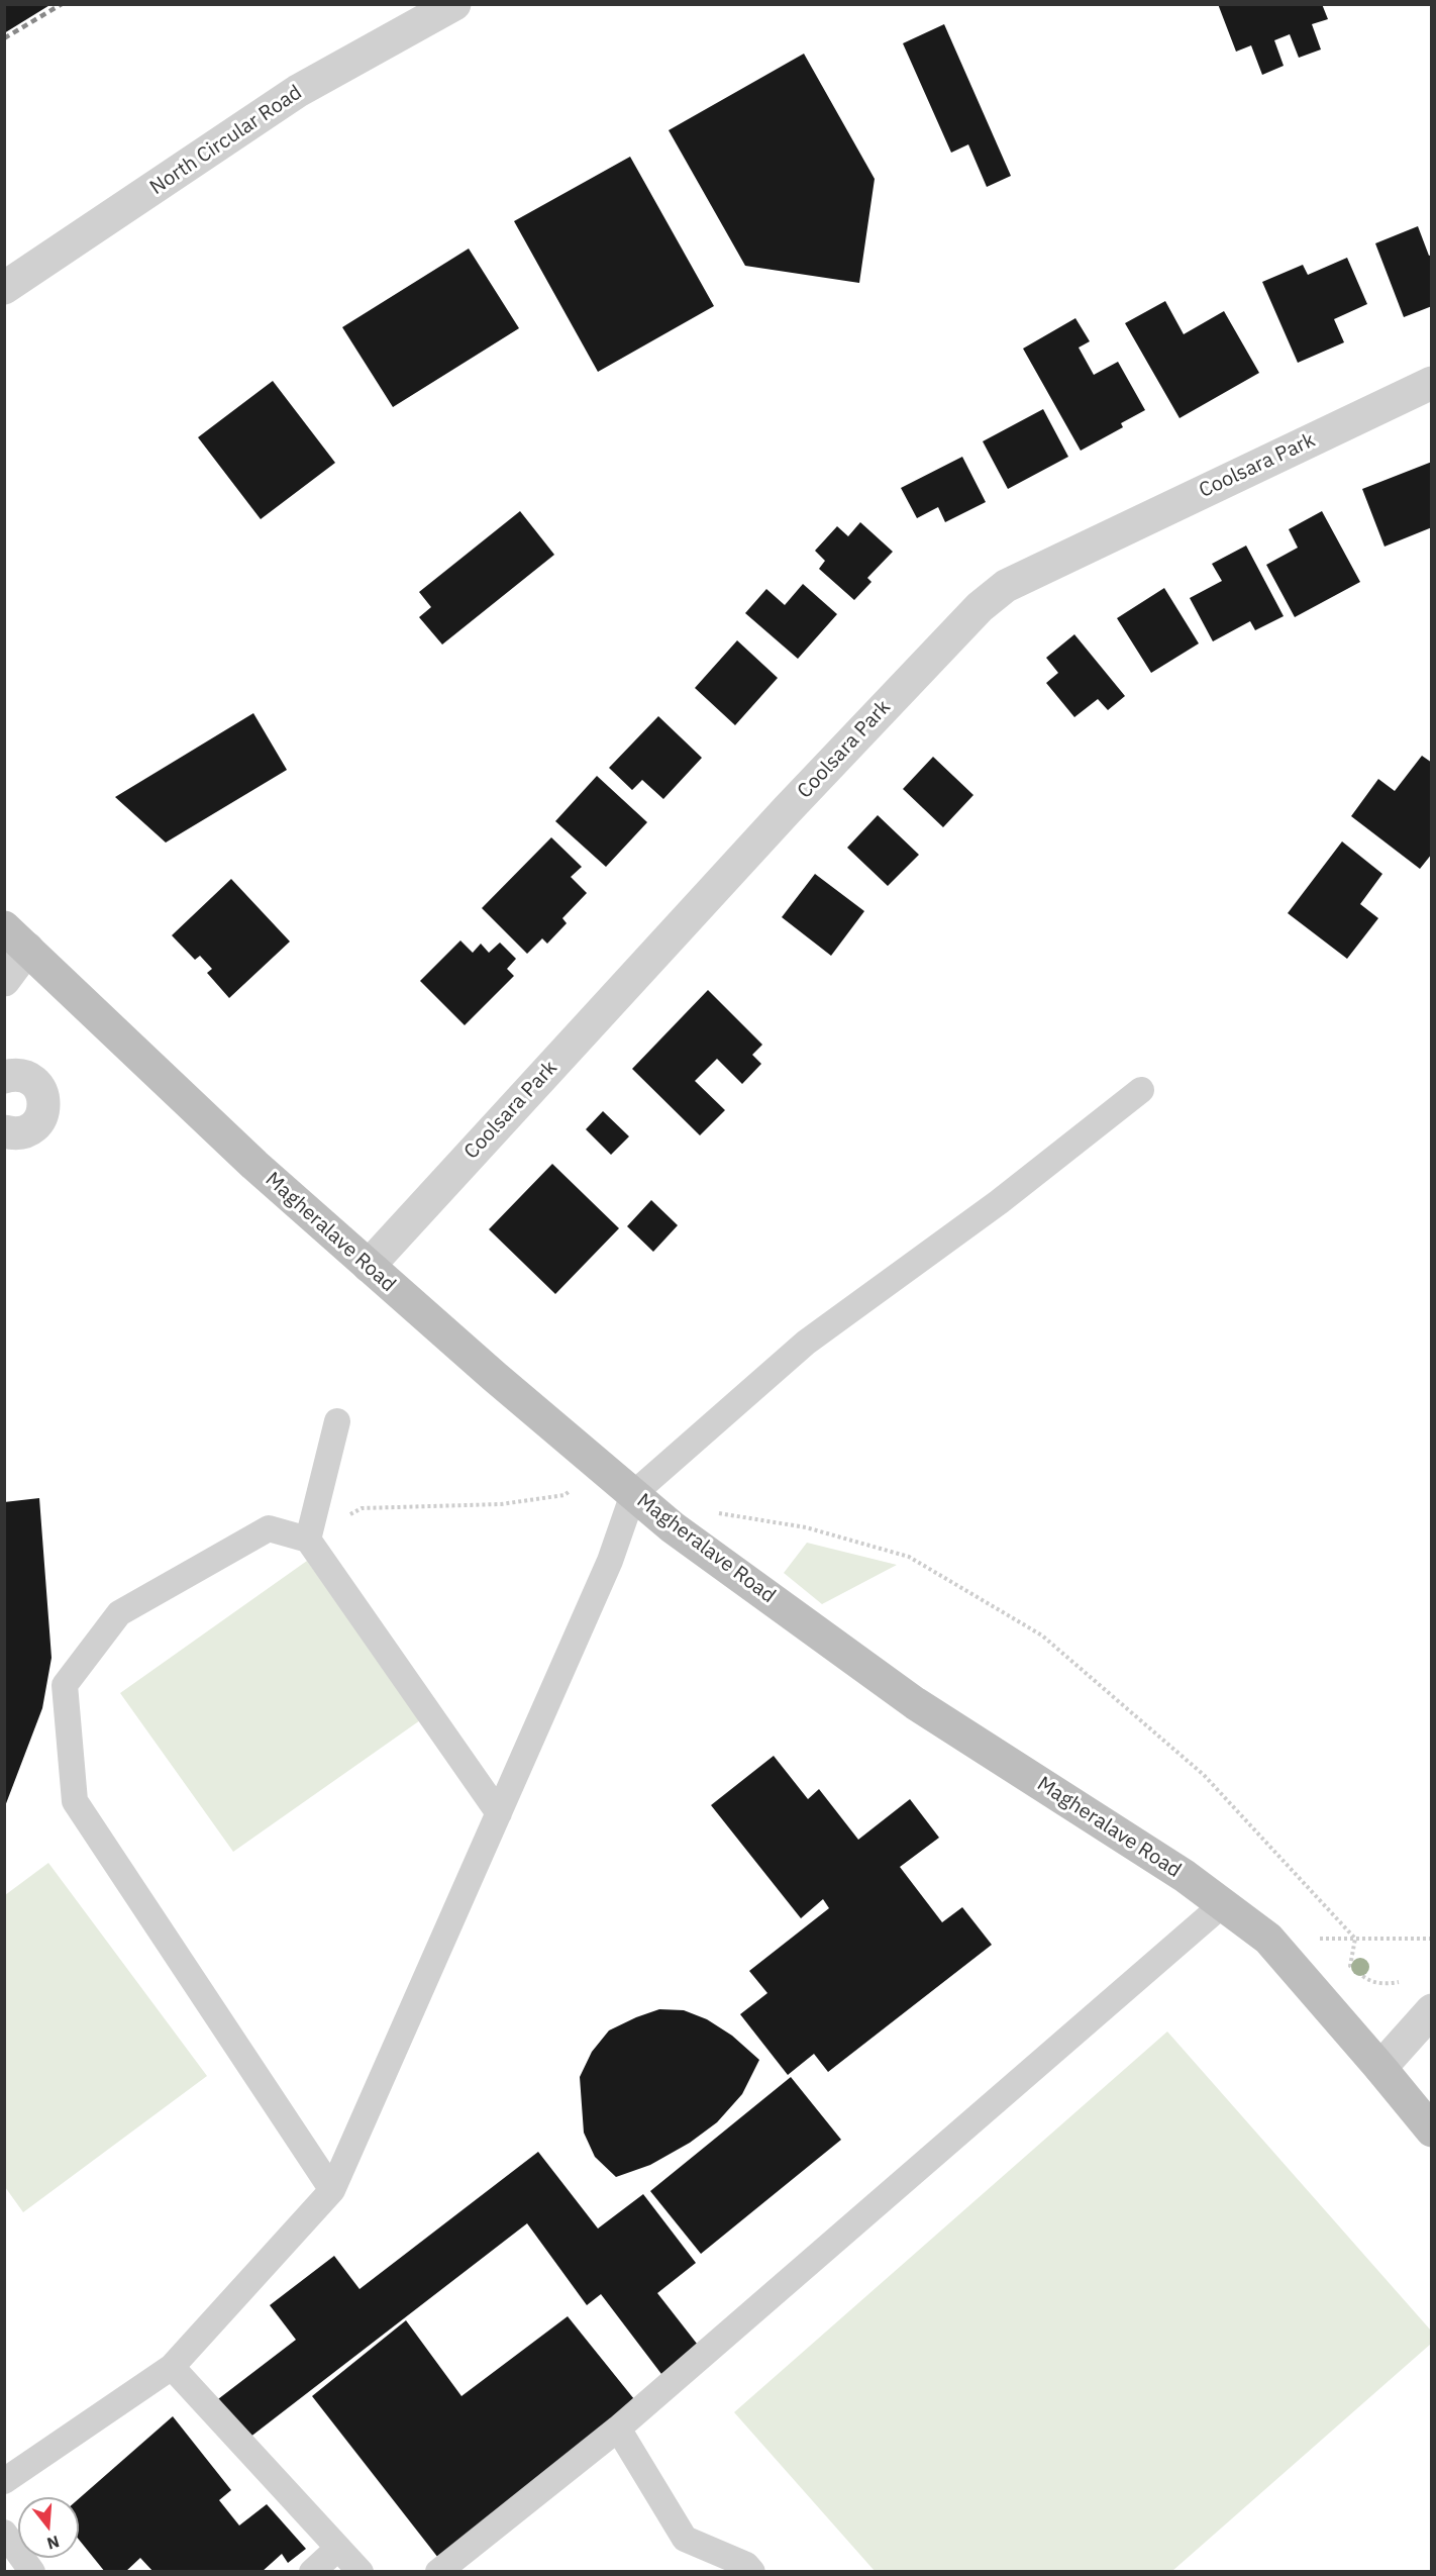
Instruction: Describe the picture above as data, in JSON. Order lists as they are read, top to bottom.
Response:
{
  "streets": {
    "street": ["North Circular Road", "Coolsara Park", "Magheralave Road"]
  },
  "crossings": [
    ["Coolsara Park", "Magheralave Road"]
  ],
  "north": "bottom"
}
